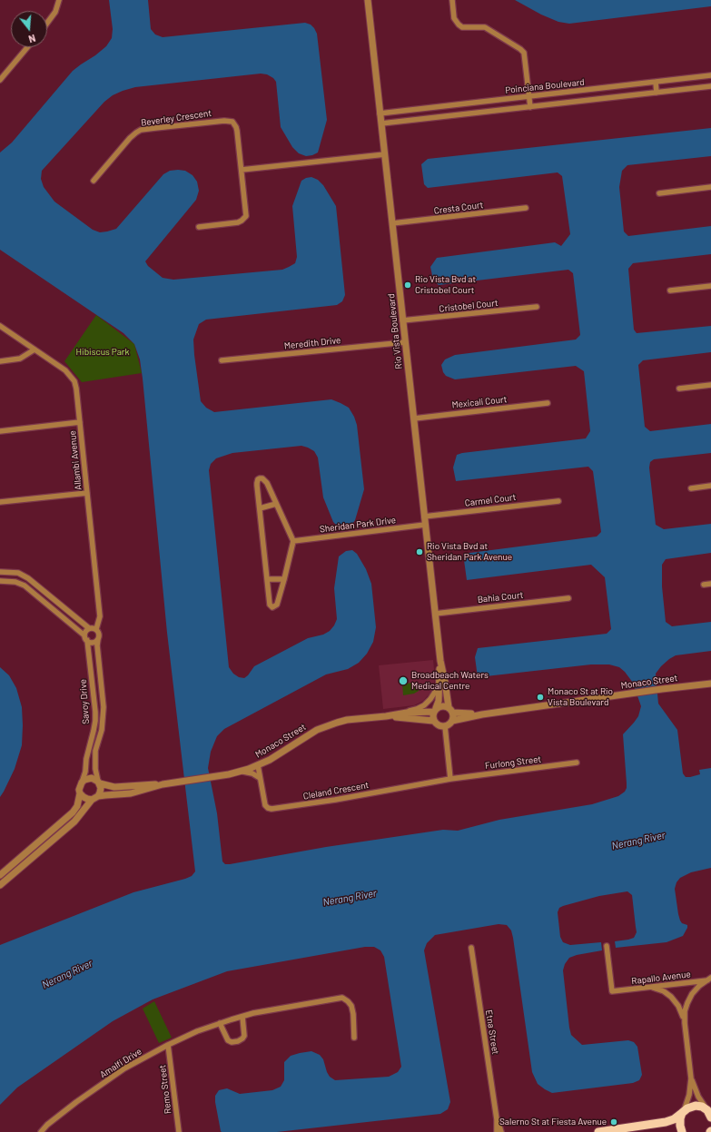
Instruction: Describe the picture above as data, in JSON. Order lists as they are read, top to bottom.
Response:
{
  "streets": {
    "street": [
      "Poinciana Boulevard",
      "Beverley Crescent",
      "Cresta Court",
      "Cristobel Court",
      "Rio Vista Boulevard",
      "Meredith Drive",
      "Mexicali Court",
      "Allambi Avenue",
      "Carmel Court",
      "Sheridan Park Drive",
      "Bahia Court",
      "Monaco Street",
      "Savoy Drive",
      "Furlong Street",
      "Cleland Crescent",
      "Rapallo Avenue",
      "Etna Street",
      "Amalfi Drive",
      "Remo Street"
    ]
  },
  "crossings": [
    ["Poinciana Boulevard", "Rio Vista Boulevard"],
    ["Cresta Court", "Rio Vista Boulevard"],
    ["Cristobel Court", "Rio Vista Boulevard"],
    ["Rio Vista Boulevard", "Meredith Drive"],
    ["Rio Vista Boulevard", "Mexicali Court"],
    ["Rio Vista Boulevard", "Carmel Court"],
    ["Rio Vista Boulevard", "Sheridan Park Drive"],
    ["Rio Vista Boulevard", "Bahia Court"],
    ["Rio Vista Boulevard", "Monaco Street"],
    ["Allambi Avenue", "Savoy Drive"],
    ["Monaco Street", "Savoy Drive"],
    ["Monaco Street", "Cleland Crescent"],
    ["Furlong Street", "Cleland Crescent"],
    ["Amalfi Drive", "Remo Street"]
  ],
  "water": ["Nerang River"],
  "parks": ["Hibiscus Park"],
  "places": [
    "Rio Vista Bvd at Cristobel Court",
    "Rio Vista Bvd at Sheridan Park Avenue",
    "Broadbeach Waters Medical Centre",
    "Monaco St at Rio Vista Boulevard",
    "Salerno St at Fiesta Avenue"
  ],
  "north": "bottom"
}
